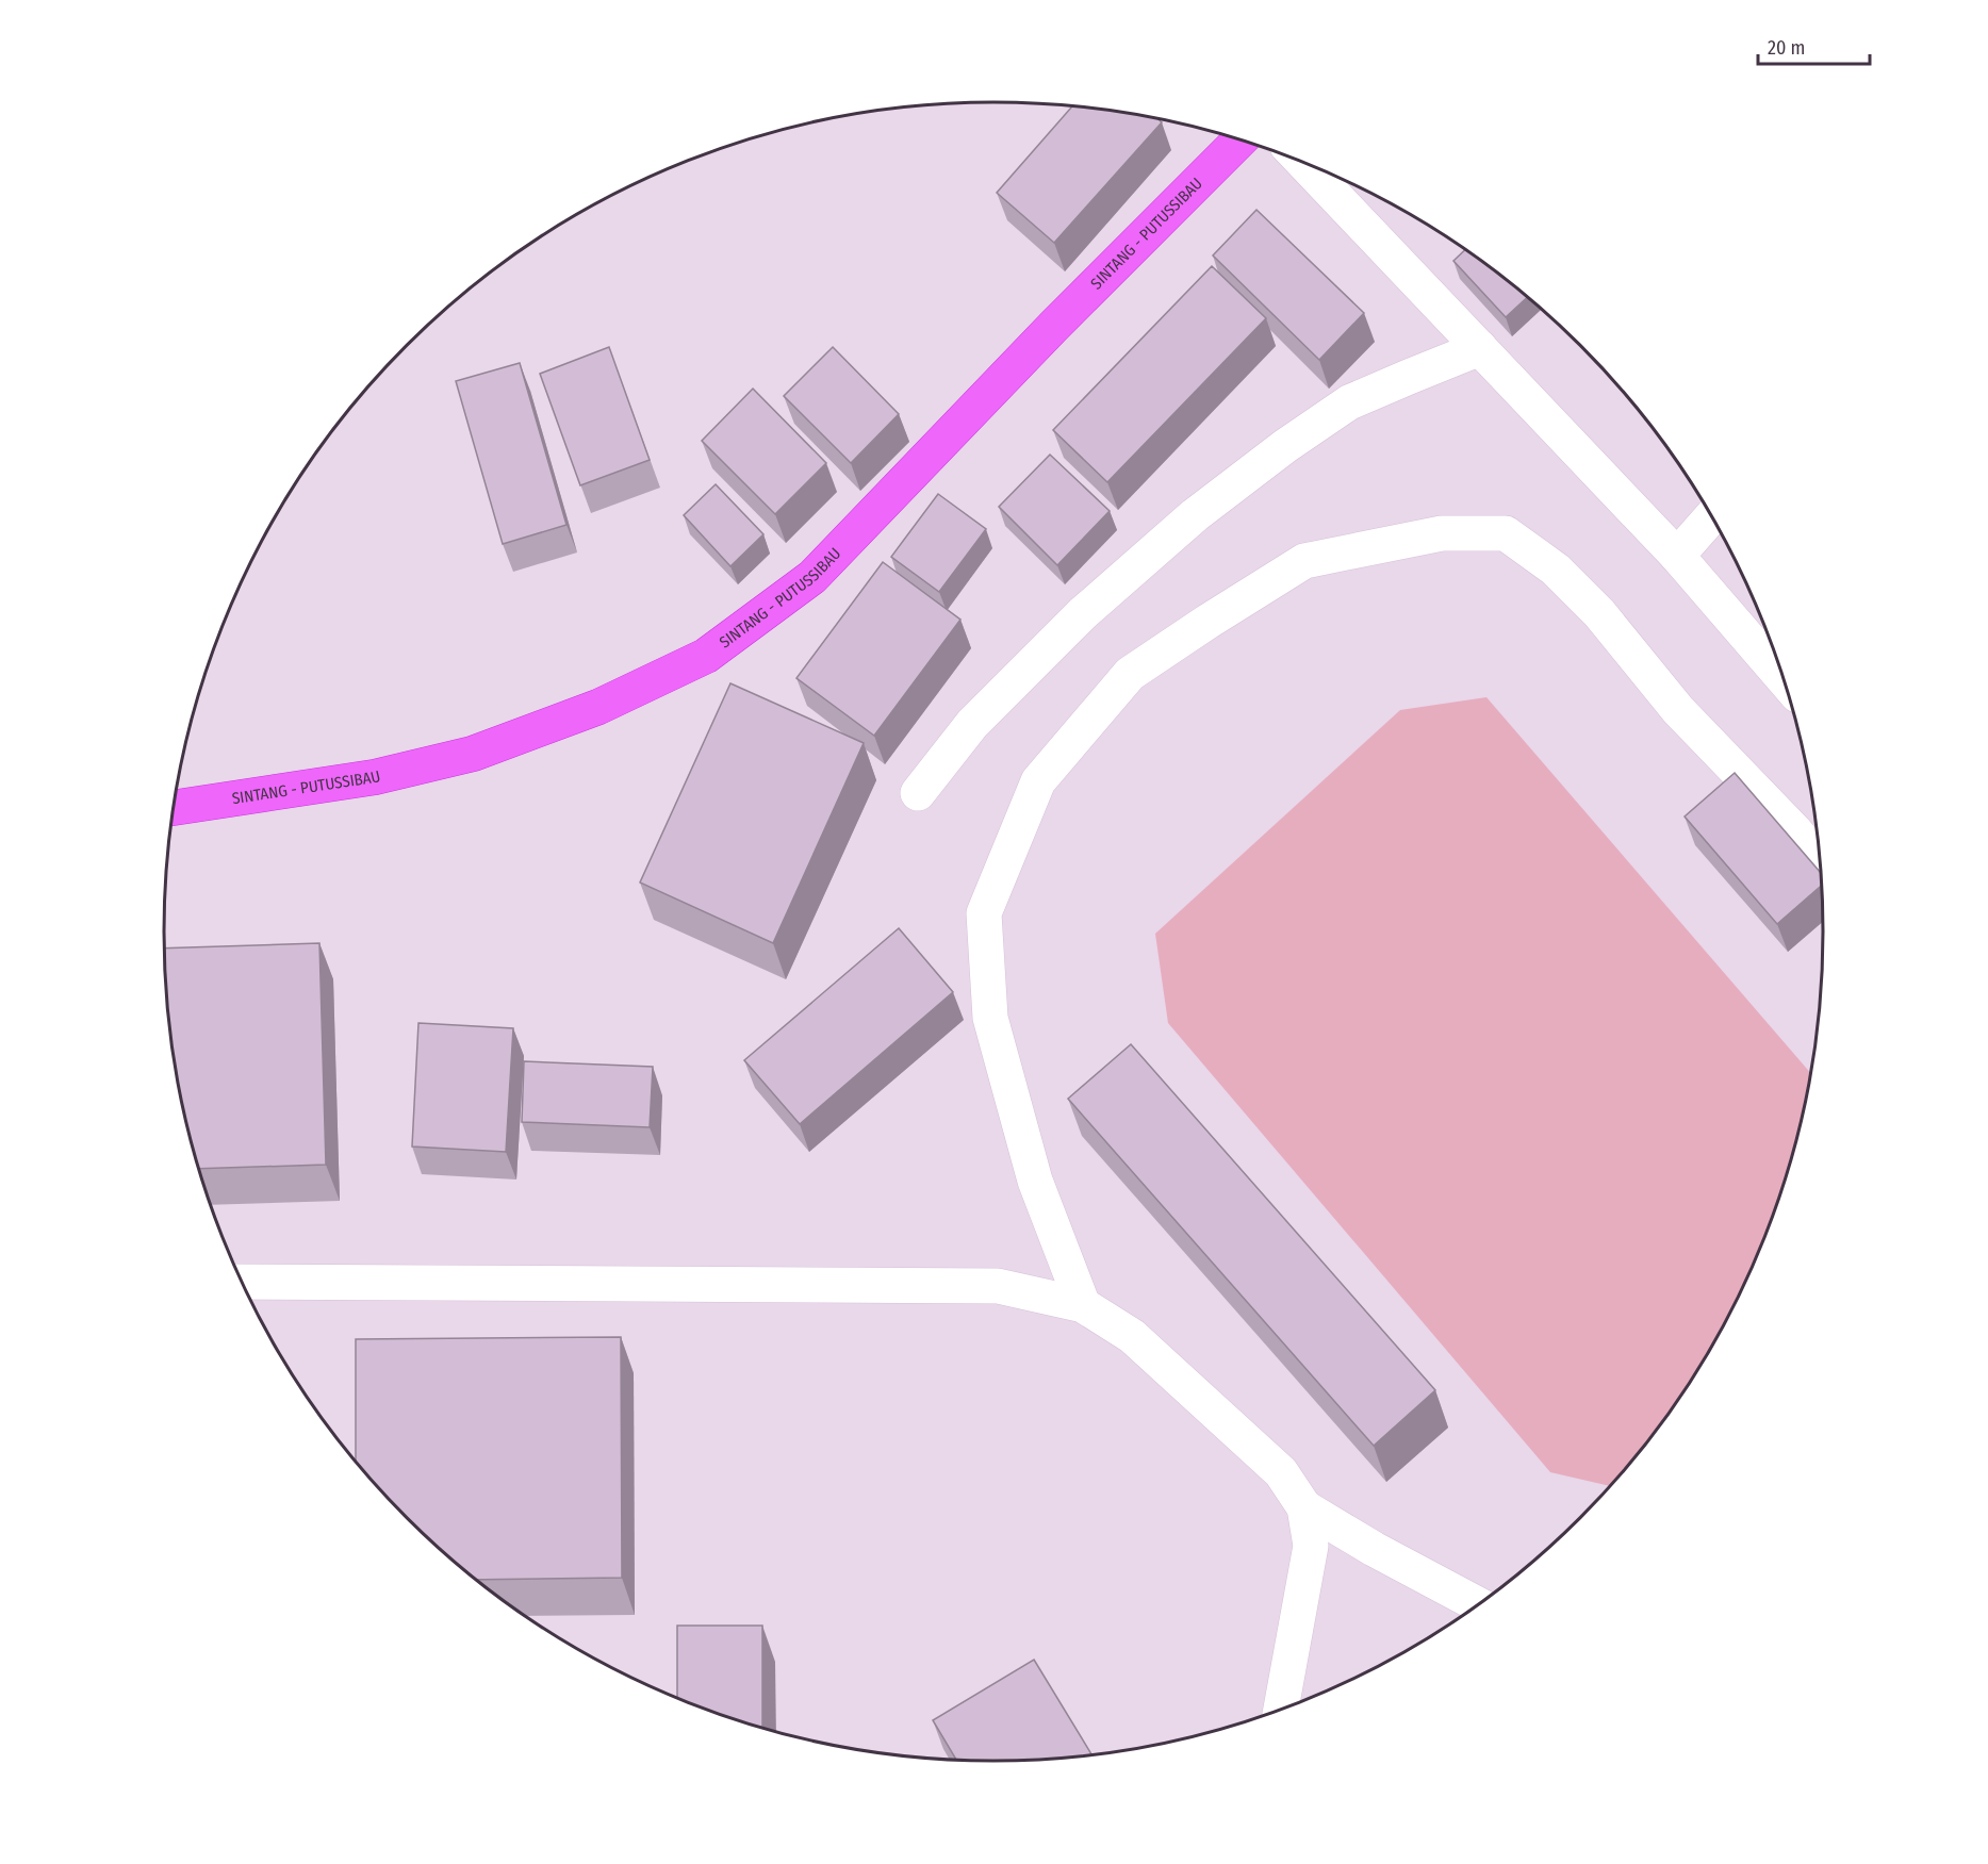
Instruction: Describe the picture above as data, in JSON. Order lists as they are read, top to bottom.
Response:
{
  "streets": {
    "highway": ["SINTANG - PUTUSSIBAU"]
  },
  "scale_bar": "20 m"
}
